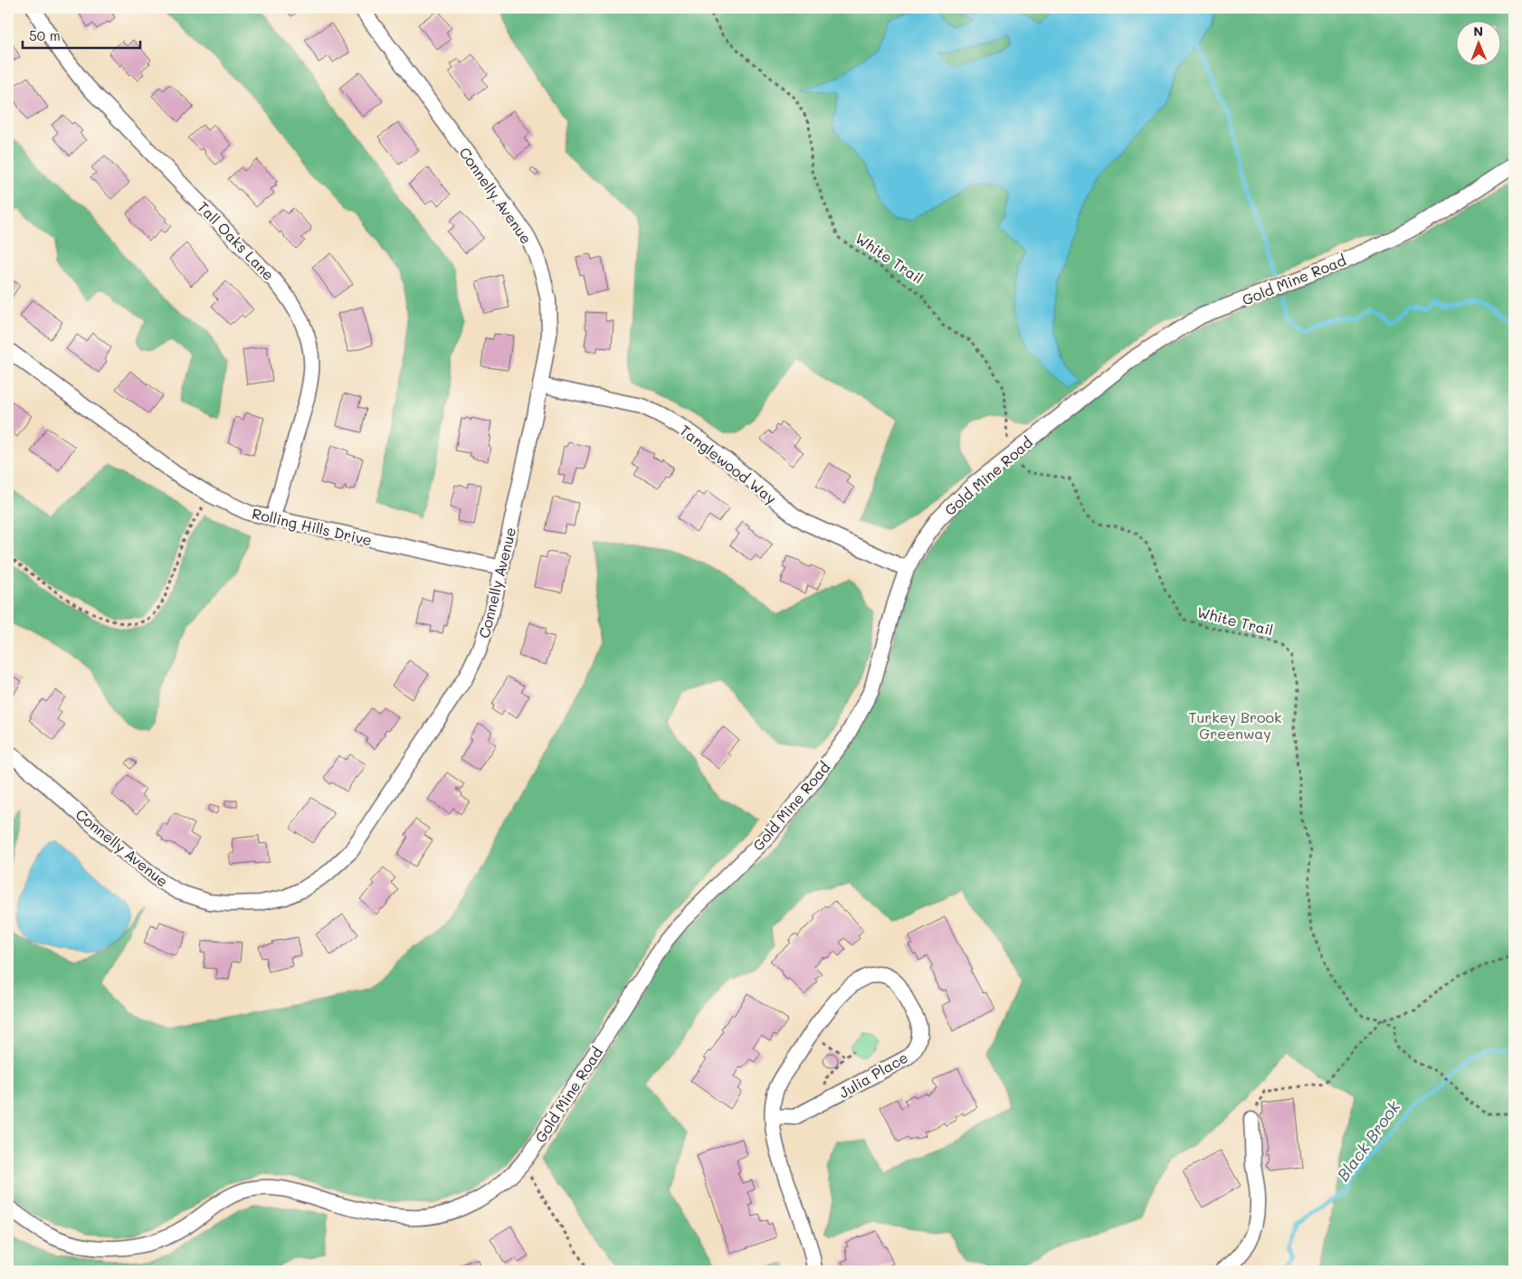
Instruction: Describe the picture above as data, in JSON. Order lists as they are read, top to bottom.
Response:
{
  "streets": {
    "street": [
      "Connelly Avenue",
      "Tall Oaks Lane",
      "Gold Mine Road",
      "Tanglewood Way",
      "Rolling Hills Drive",
      "Julia Place"
    ],
    "path": ["White Trail"]
  },
  "crossings": [
    ["Connelly Avenue", "Tanglewood Way"],
    ["Connelly Avenue", "Rolling Hills Drive"],
    ["Tall Oaks Lane", "Rolling Hills Drive"],
    ["White Trail", "Gold Mine Road"],
    ["Gold Mine Road", "Tanglewood Way"]
  ],
  "water": ["Black Brook"],
  "parks": ["Turkey Brook Greenway"],
  "scale_bar": "50 m",
  "north": "top"
}
